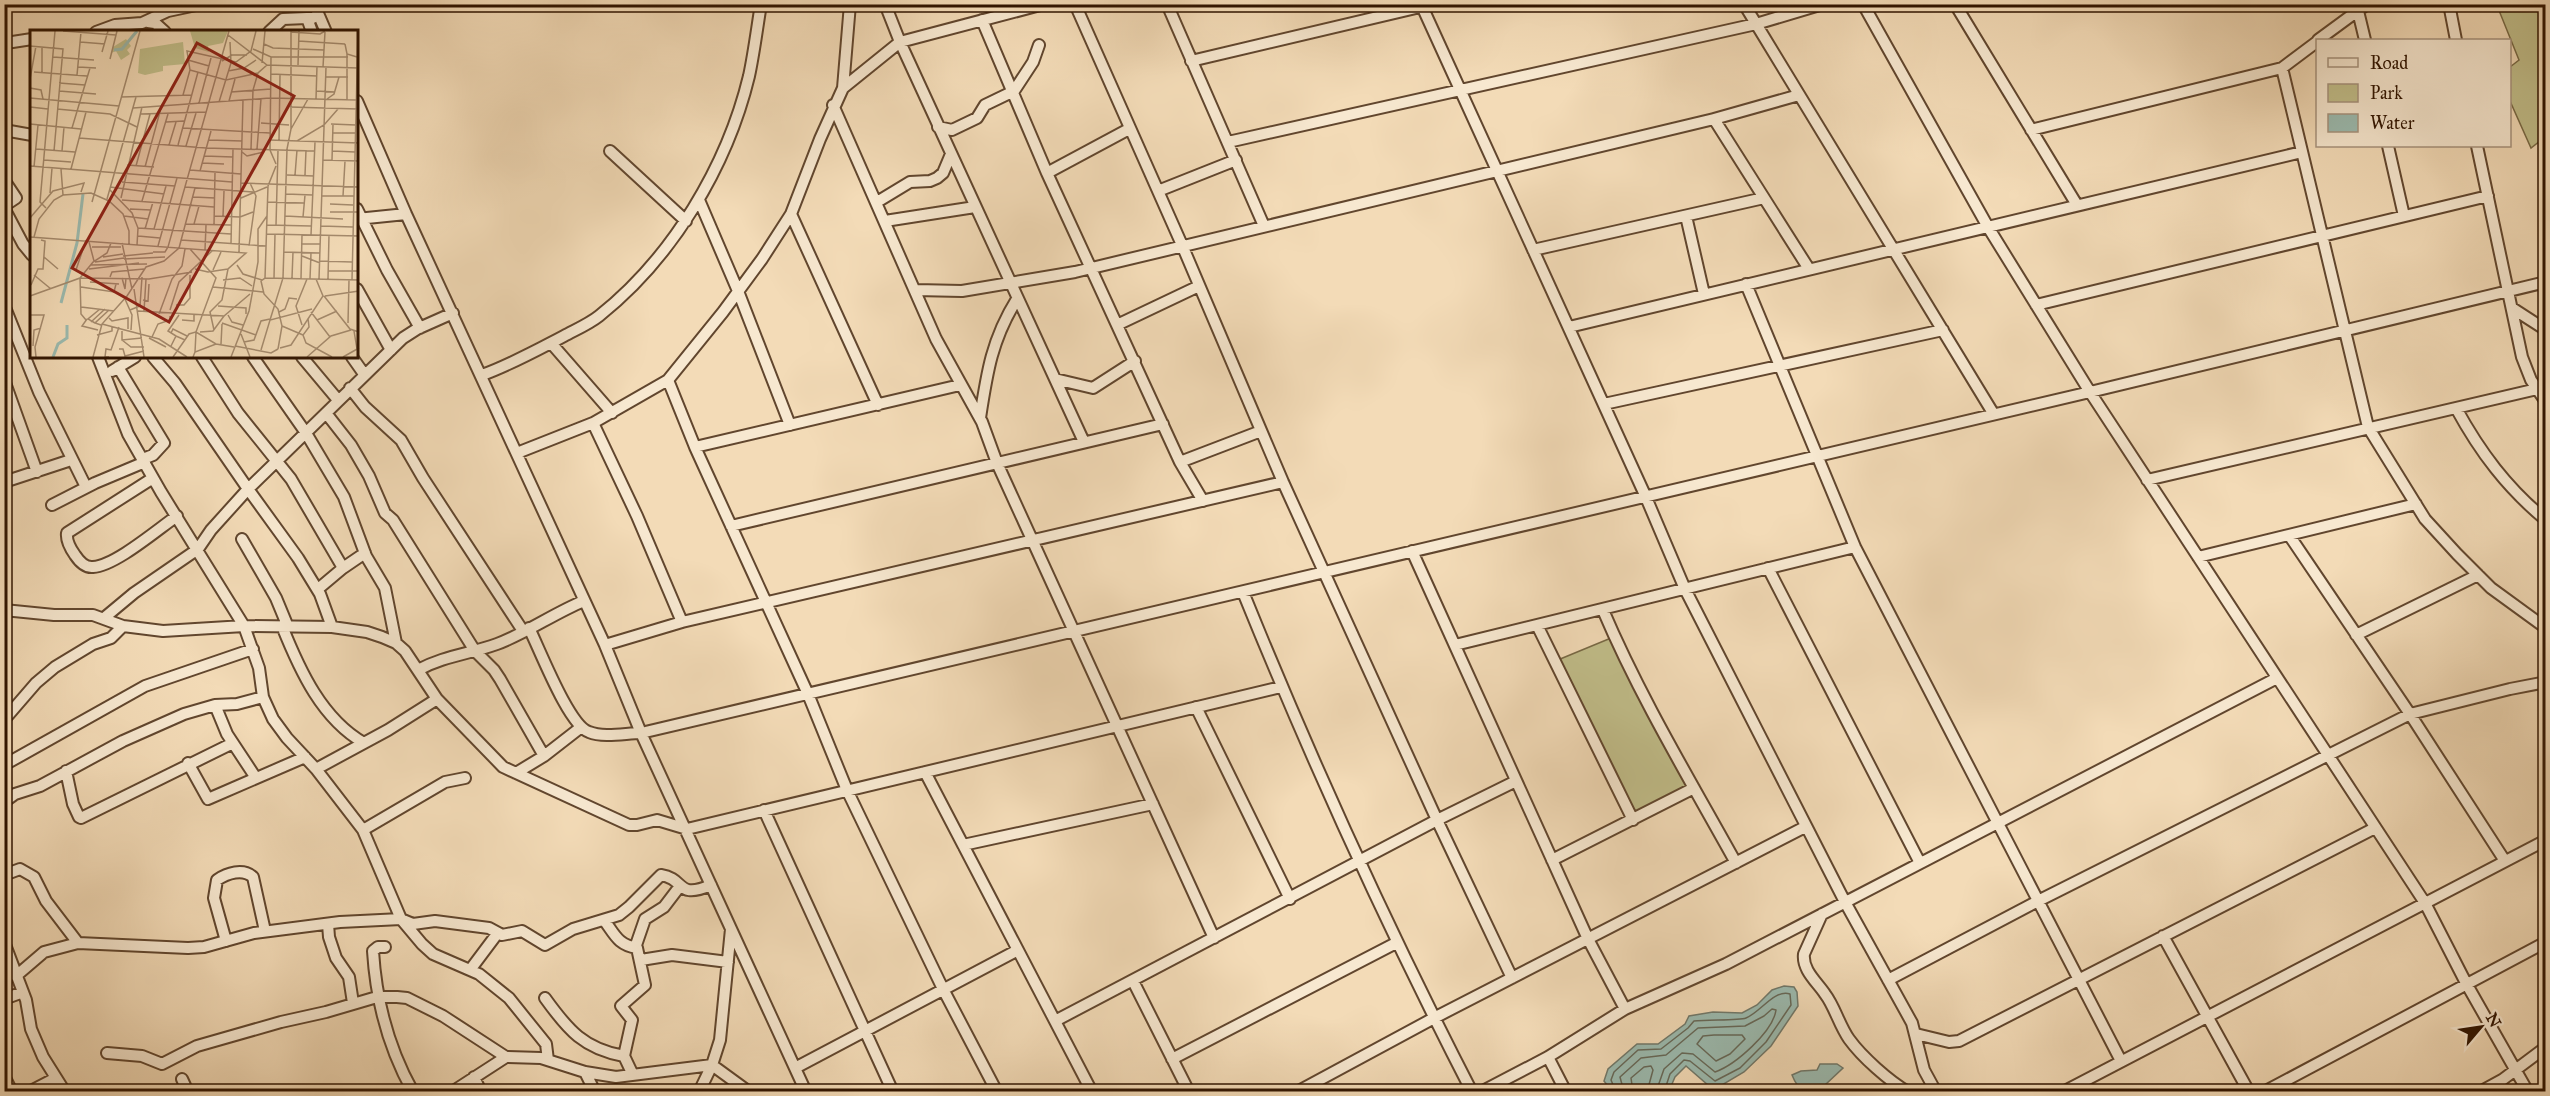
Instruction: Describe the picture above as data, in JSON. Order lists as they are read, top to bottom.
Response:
{
  "legend": ["Road", "Park", "Water"],
  "north": "top right"
}
